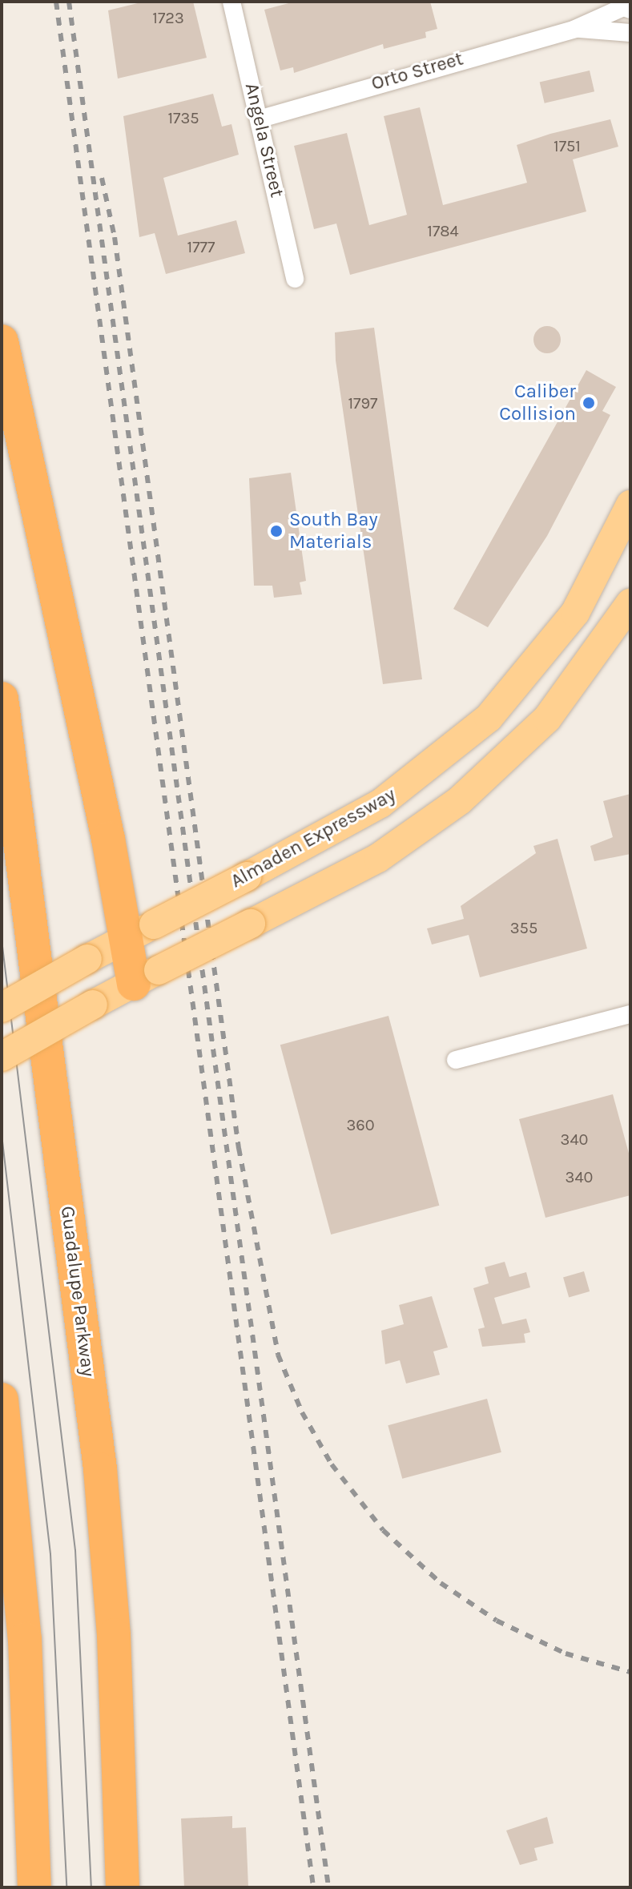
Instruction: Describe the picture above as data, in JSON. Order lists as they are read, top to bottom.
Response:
{
  "streets": {
    "highway": ["Guadalupe Parkway"],
    "main road": ["Almaden Expressway"],
    "street": ["Orto Street", "Angela Street"]
  },
  "crossings": [
    ["Orto Street", "Angela Street"]
  ],
  "places": ["Caliber Collision", "South Bay Materials"],
  "house_numbers": [
    "1723",
    "1735",
    "1751",
    "1784",
    "1777",
    "1797",
    "355",
    "360",
    "340",
    "340"
  ]
}
